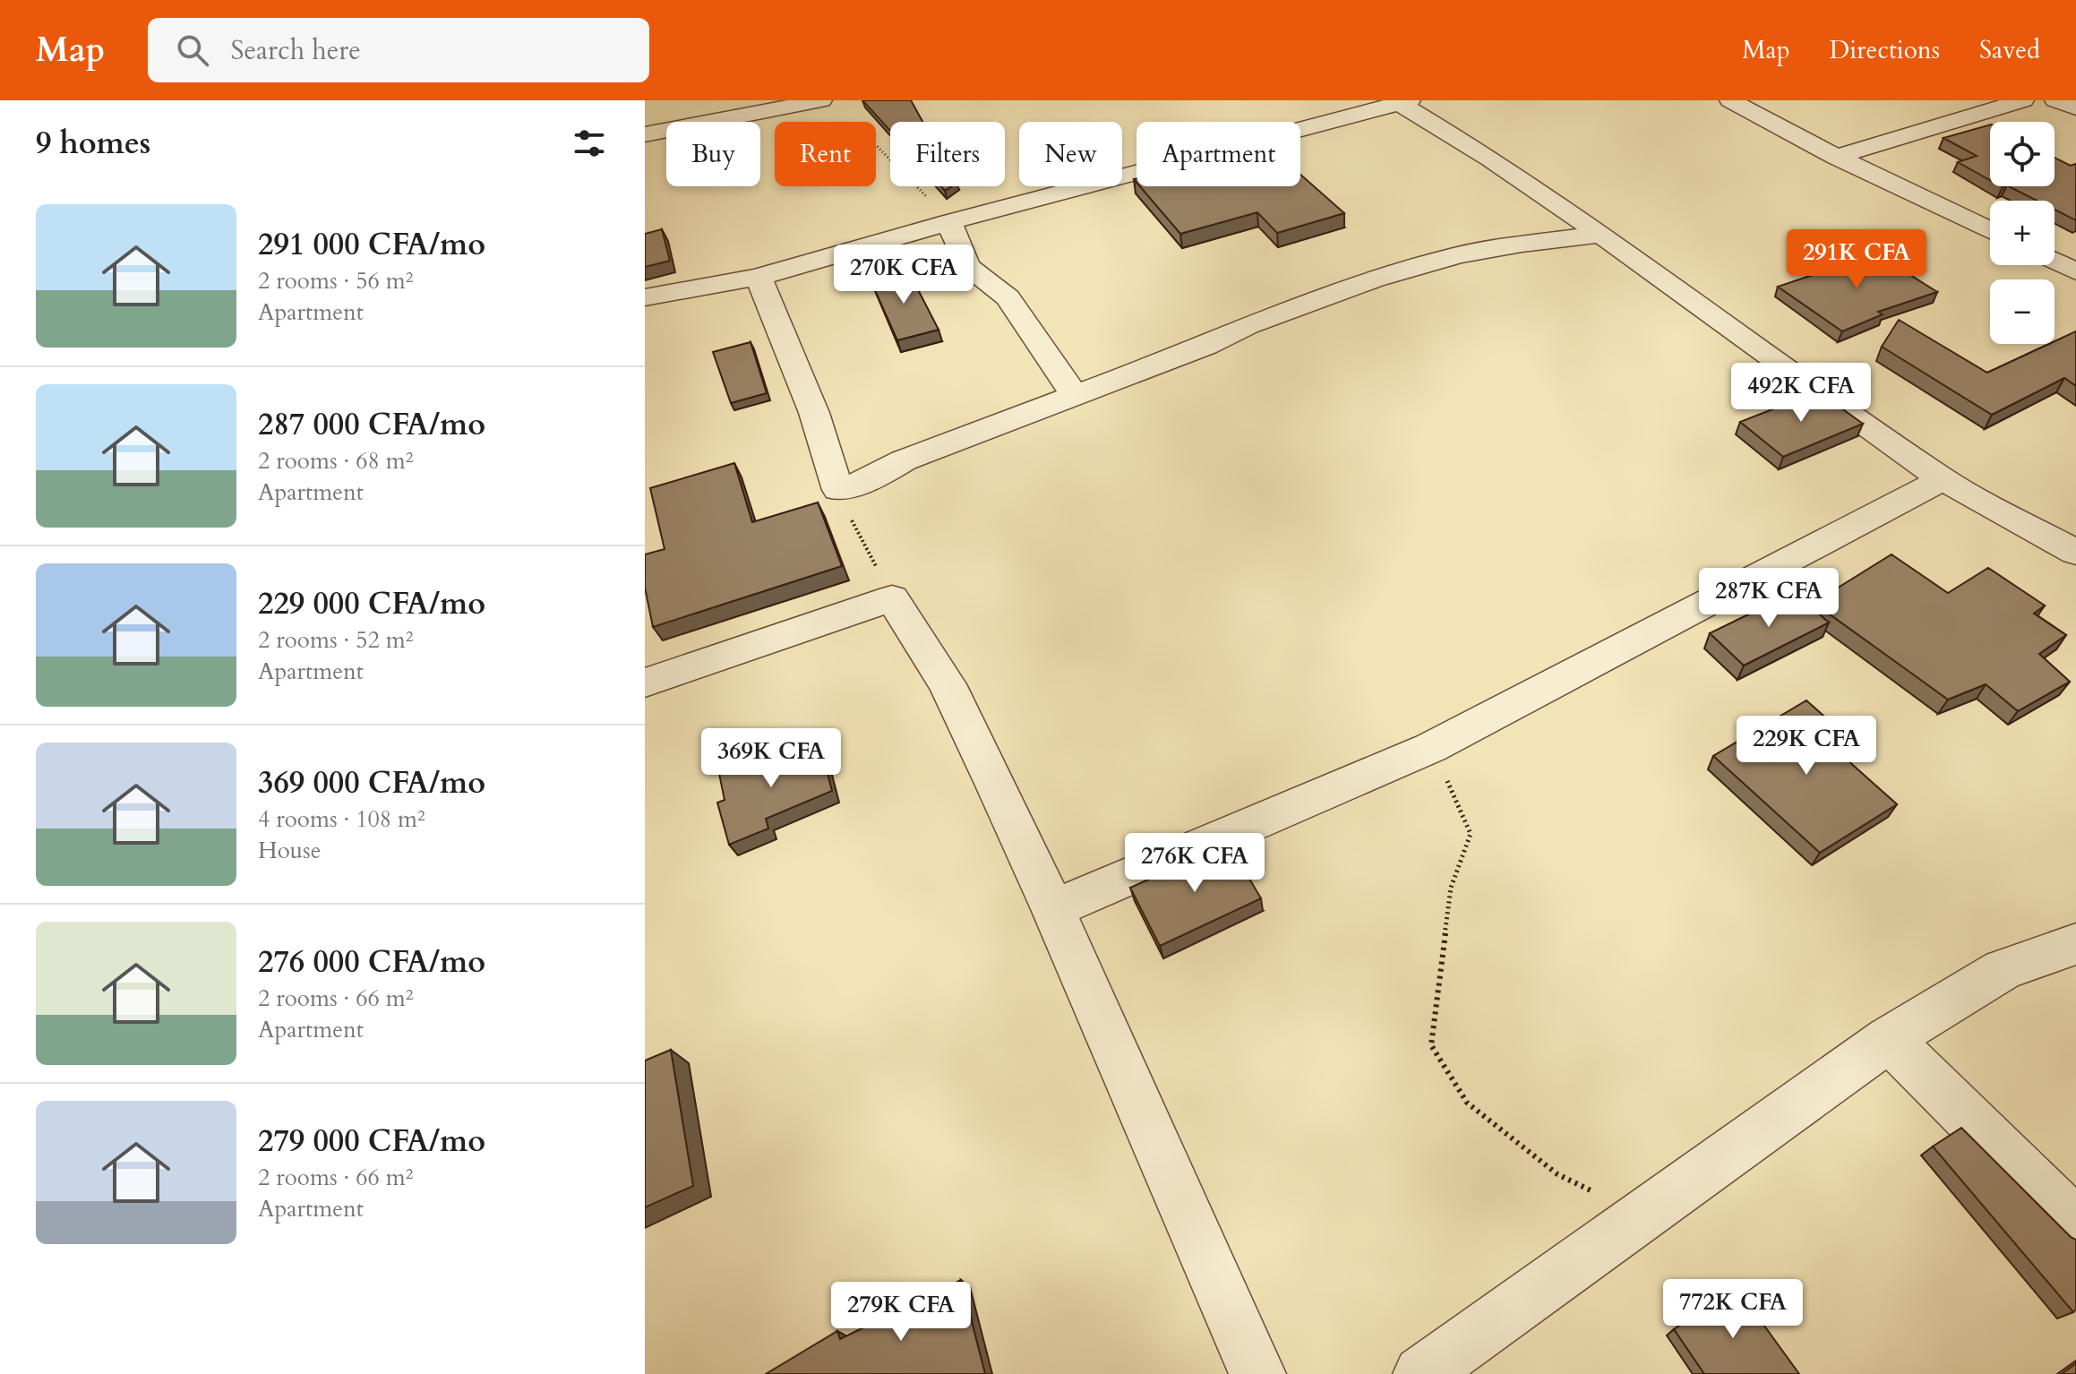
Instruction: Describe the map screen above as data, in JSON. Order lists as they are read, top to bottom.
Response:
{
  "page": {
    "header": "Map",
    "search": "Search here",
    "nav": ["Map", "Directions", "Saved"],
    "heading": "9 homes",
    "map_buttons": ["+", "−"],
    "chip": [
      "Buy",
      "Rent",
      "Filters",
      "New",
      "Apartment"
    ],
    "list": [
      {
        "name": "291 000 CFA/mo",
        "note": "2 rooms · 56 m² · Apartment"
      },
      {
        "name": "287 000 CFA/mo",
        "note": "2 rooms · 68 m² · Apartment"
      },
      {
        "name": "229 000 CFA/mo",
        "note": "2 rooms · 52 m² · Apartment"
      },
      {
        "name": "369 000 CFA/mo",
        "note": "4 rooms · 108 m² · House"
      },
      {
        "name": "276 000 CFA/mo",
        "note": "2 rooms · 66 m² · Apartment"
      },
      {
        "name": "279 000 CFA/mo",
        "note": "2 rooms · 66 m² · Apartment"
      }
    ],
    "price": [
      "291K CFA",
      "270K CFA",
      "492K CFA",
      "287K CFA",
      "229K CFA",
      "369K CFA",
      "276K CFA",
      "772K CFA",
      "279K CFA"
    ]
  }
}
